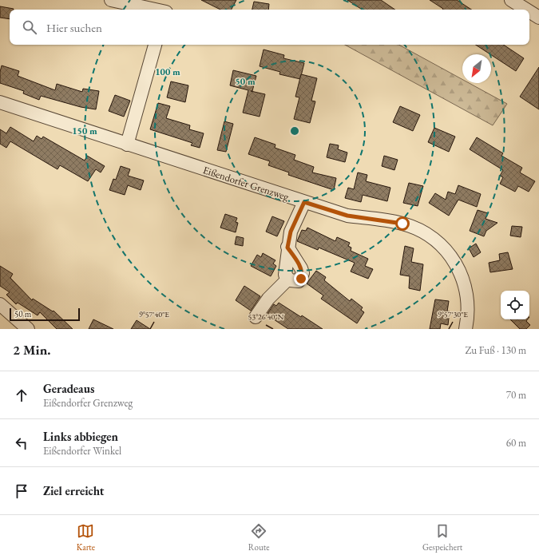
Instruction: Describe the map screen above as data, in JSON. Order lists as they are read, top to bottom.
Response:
{
  "streets": {
    "street": ["Eißendorfer Grenzweg"]
  },
  "scale_bar": "50 m",
  "north": "bottom left",
  "page": {
    "search": "Hier suchen",
    "scale": "50 m",
    "heading": ["2 Min.", "Zu Fuß · 130 m"],
    "list": [
      ["Geradeaus", "Eißendorfer Grenzweg", "70 m"],
      ["Links abbiegen", "Eißendorfer Winkel", "60 m"],
      "Ziel erreicht"
    ],
    "nav": ["Karte", "Route", "Gespeichert"]
  },
  "coordinates": ["9°57'40\"E", "9°57'30\"E", "53°26'40\"N"],
  "rings": ["100 m", "50 m", "150 m"]
}
